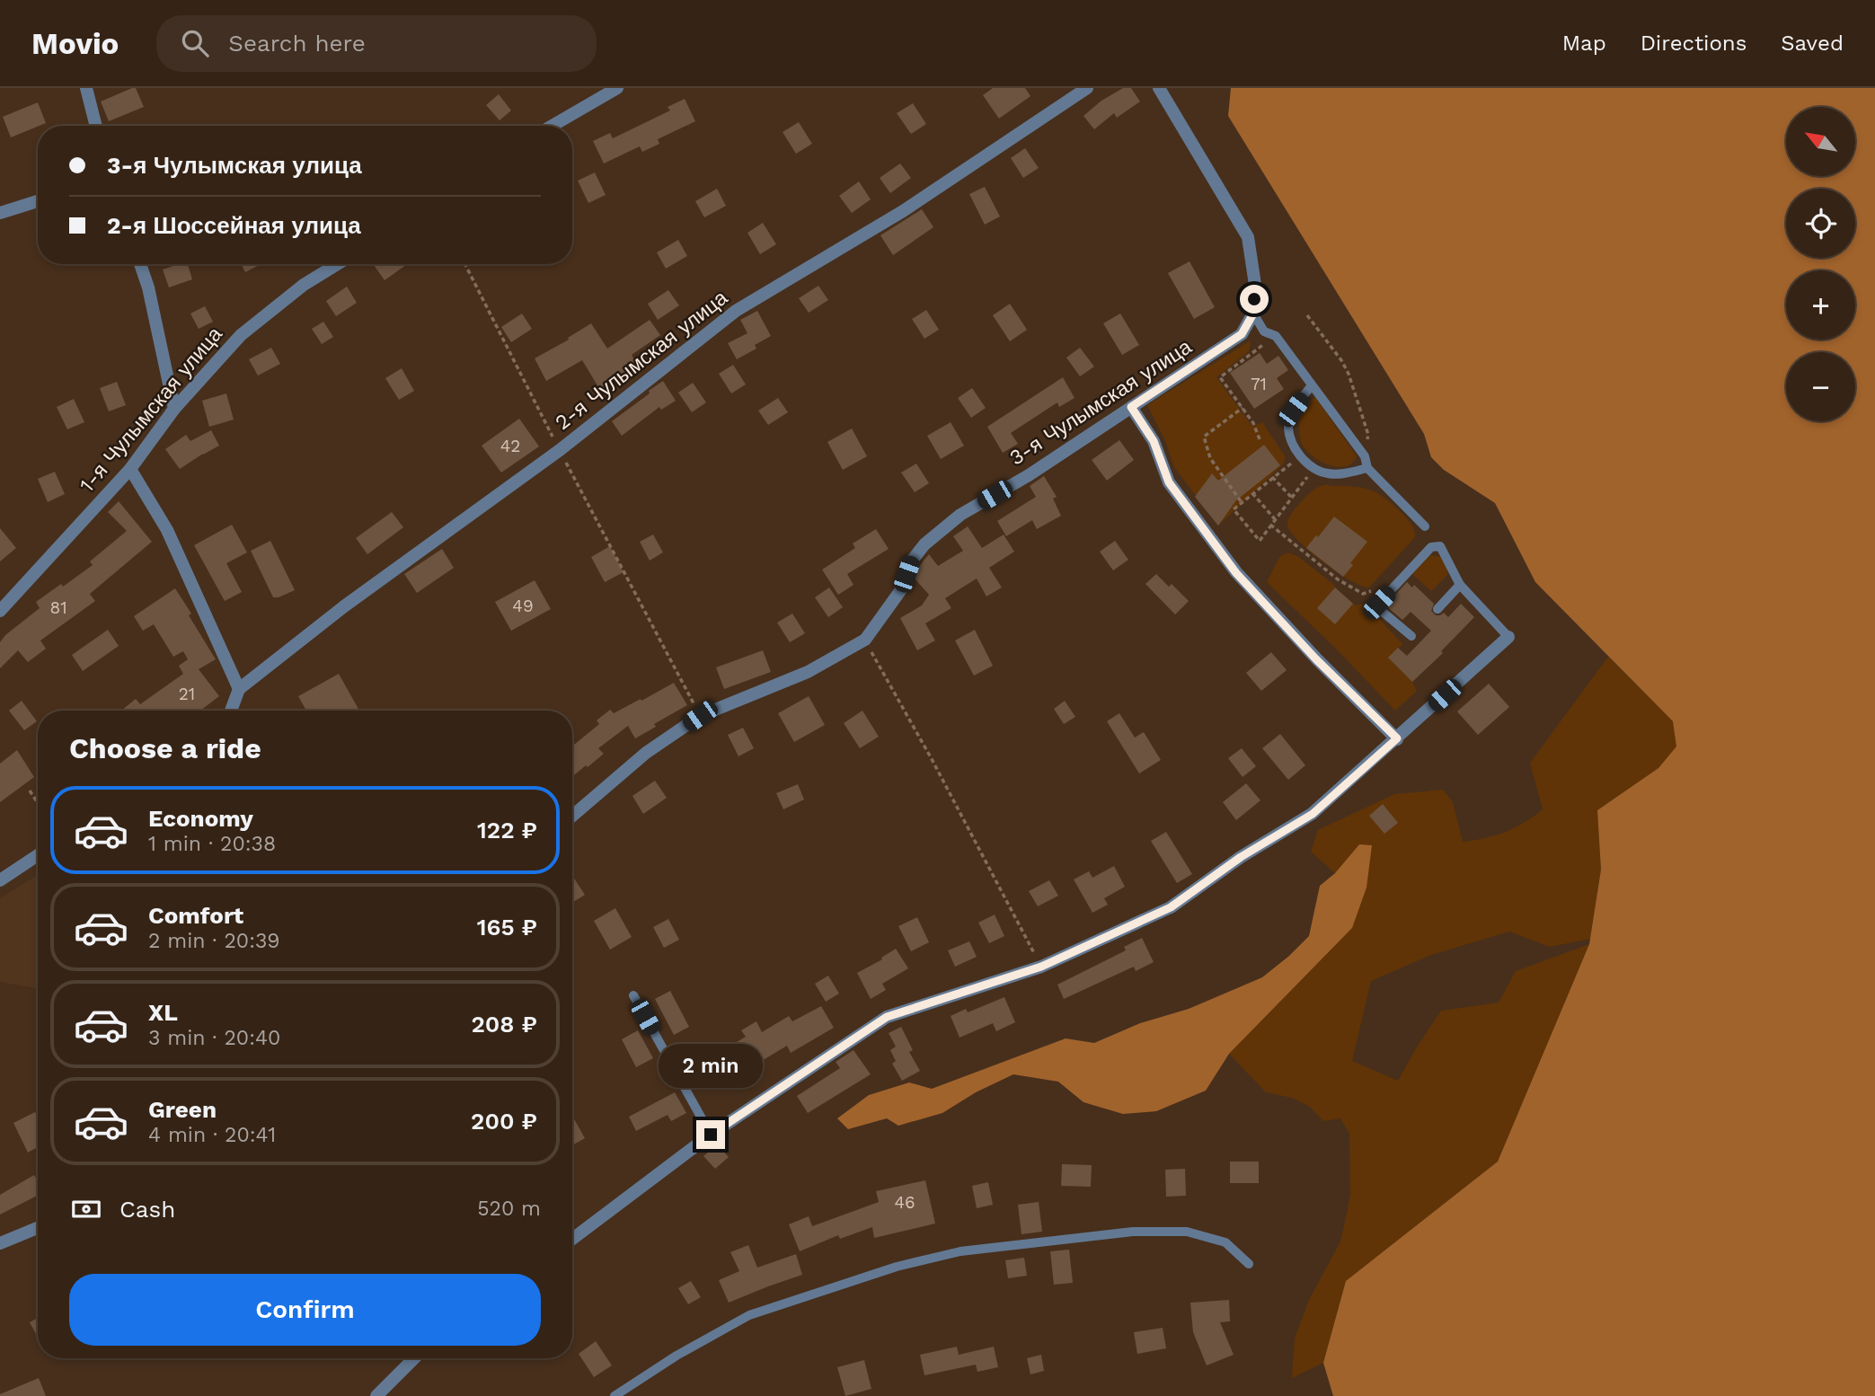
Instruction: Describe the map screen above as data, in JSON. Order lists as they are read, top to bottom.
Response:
{
  "streets": {
    "street": ["2-я Чулымская улица", "3-я Чулымская улица", "1-я Чулымская улица"]
  },
  "house_numbers": [
    "71",
    "42",
    "49",
    "81",
    "21",
    "46"
  ],
  "north": "top left",
  "page": {
    "header": "Movio",
    "search": "Search here",
    "nav": ["Map", "Directions", "Saved"],
    "map_buttons": ["+", "−"],
    "banner": ["3-я Чулымская улица", "2-я Шоссейная улица"],
    "heading": "Choose a ride",
    "list": [
      {
        "name": "Economy",
        "note": "1 min · 20:38",
        "value": "122 ₽"
      },
      {
        "name": "Comfort",
        "note": "2 min · 20:39",
        "value": "165 ₽"
      },
      {
        "name": "XL",
        "note": "3 min · 20:40",
        "value": "208 ₽"
      },
      {
        "name": "Green",
        "note": "4 min · 20:41",
        "value": "200 ₽"
      }
    ],
    "bubble": "2 min",
    "pay": ["Cash", "520 m"],
    "buttons": "Confirm"
  }
}
